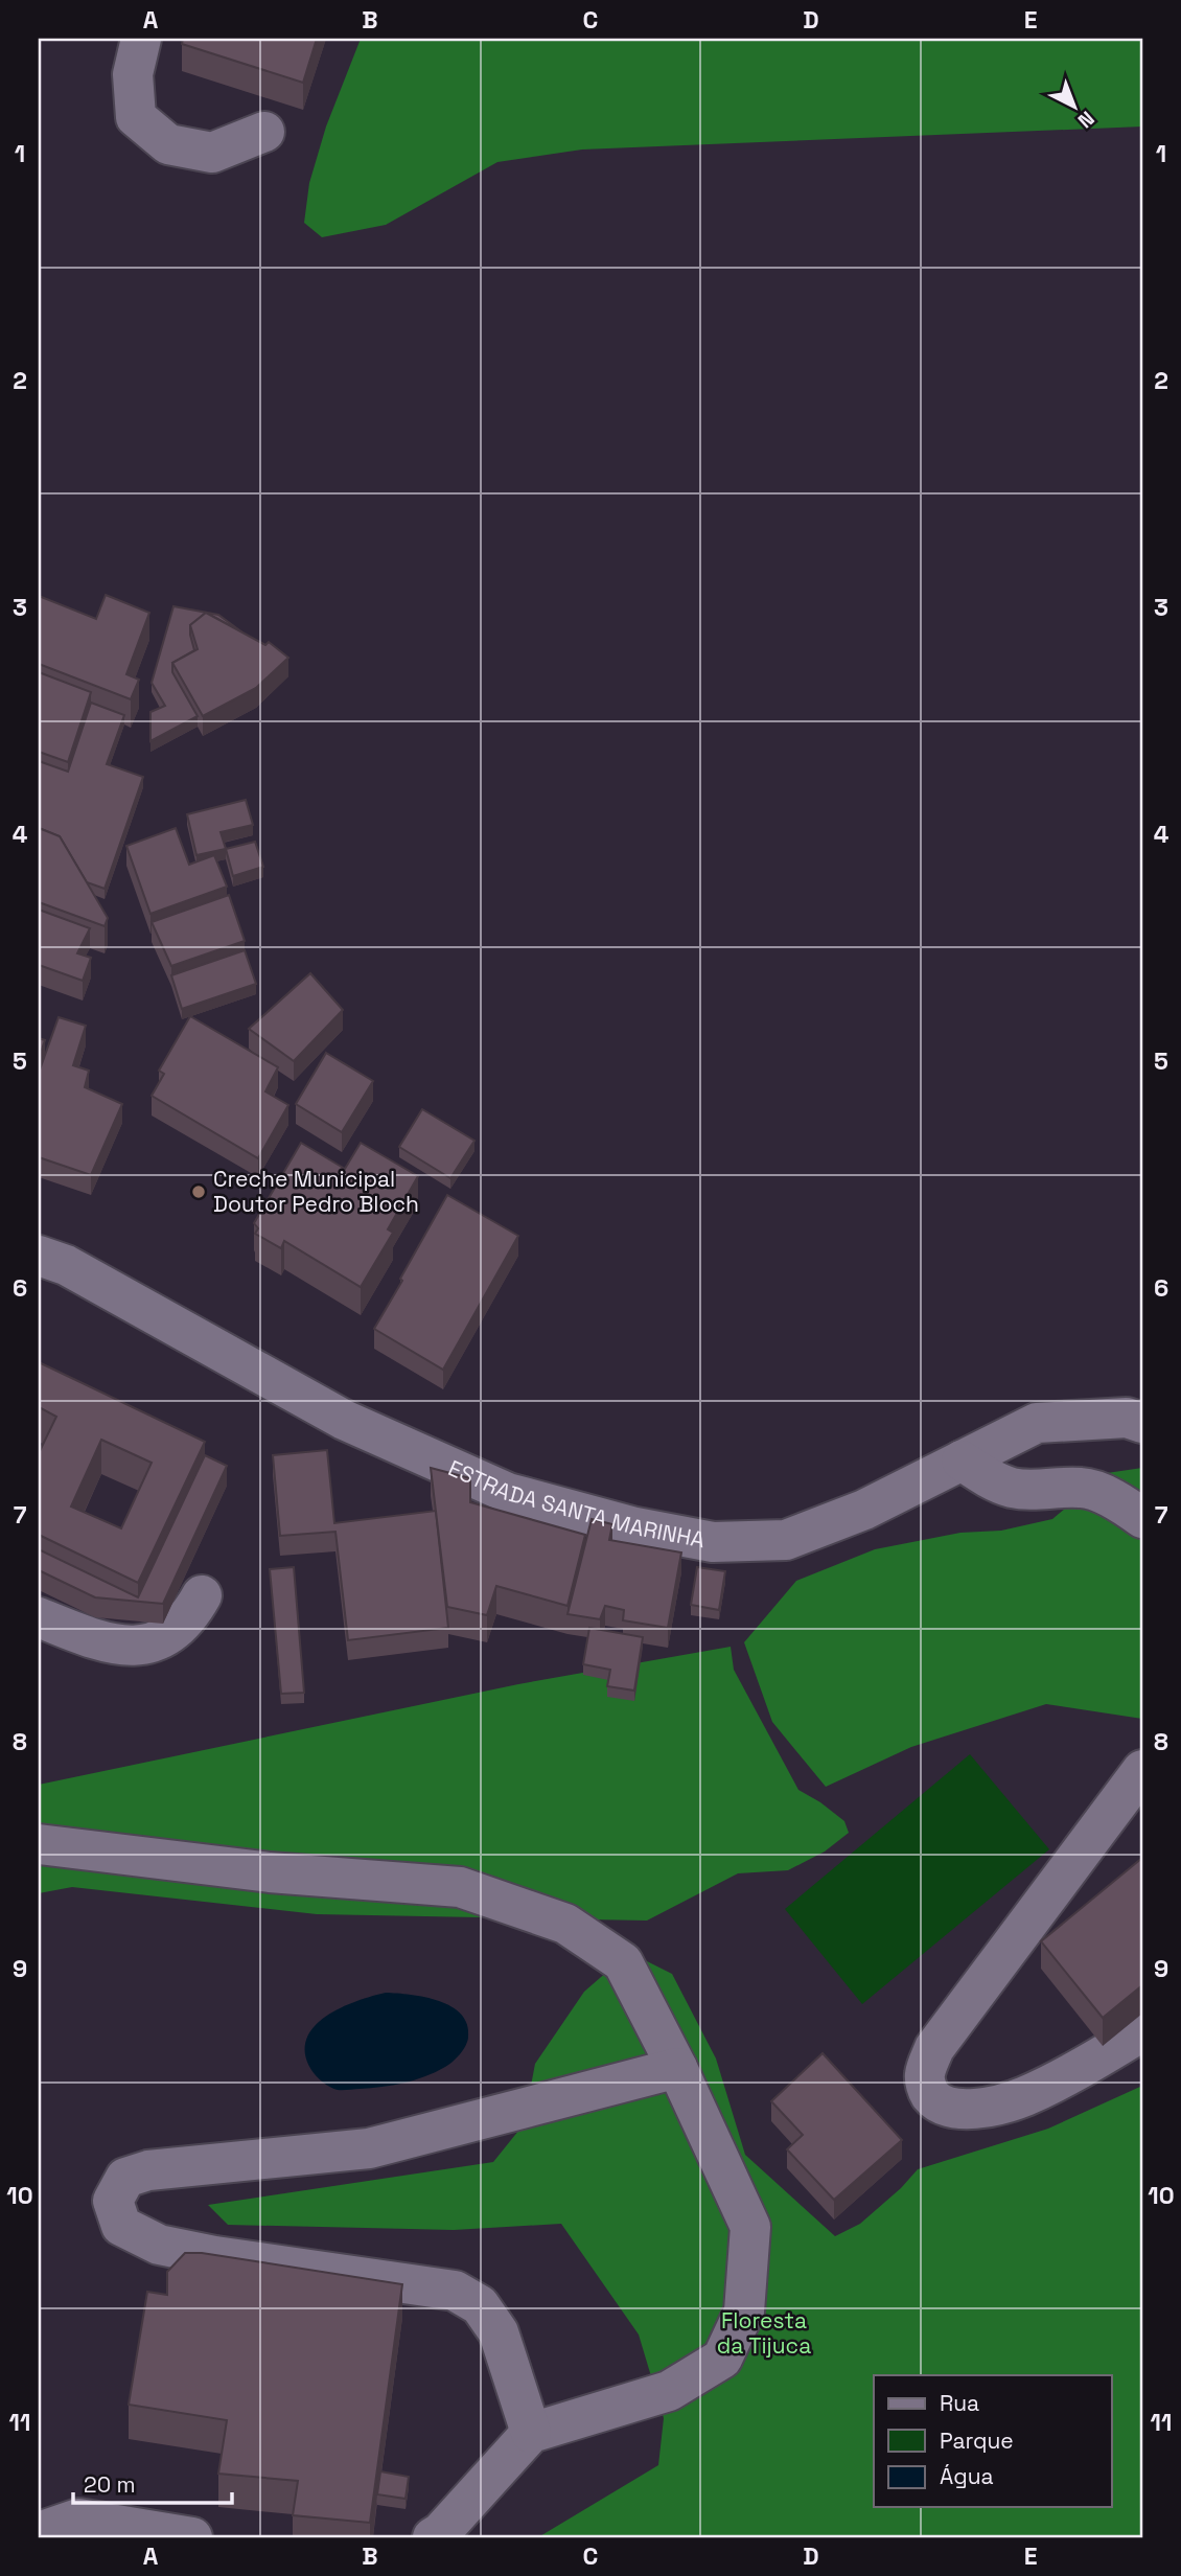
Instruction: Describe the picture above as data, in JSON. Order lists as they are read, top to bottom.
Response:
{
  "streets": {
    "street": ["ESTRADA SANTA MARINHA"]
  },
  "parks": ["Floresta da Tijuca"],
  "places": ["Creche Municipal Doutor Pedro Bloch"],
  "legend": ["Rua", "Parque", "Água"],
  "scale_bar": "20 m",
  "north": "bottom right",
  "grid": {
    "columns": [
      "A",
      "B",
      "C",
      "D",
      "E"
    ],
    "rows": [
      "1",
      "2",
      "3",
      "4",
      "5",
      "6",
      "7",
      "8",
      "9",
      "10",
      "11"
    ]
  }
}
